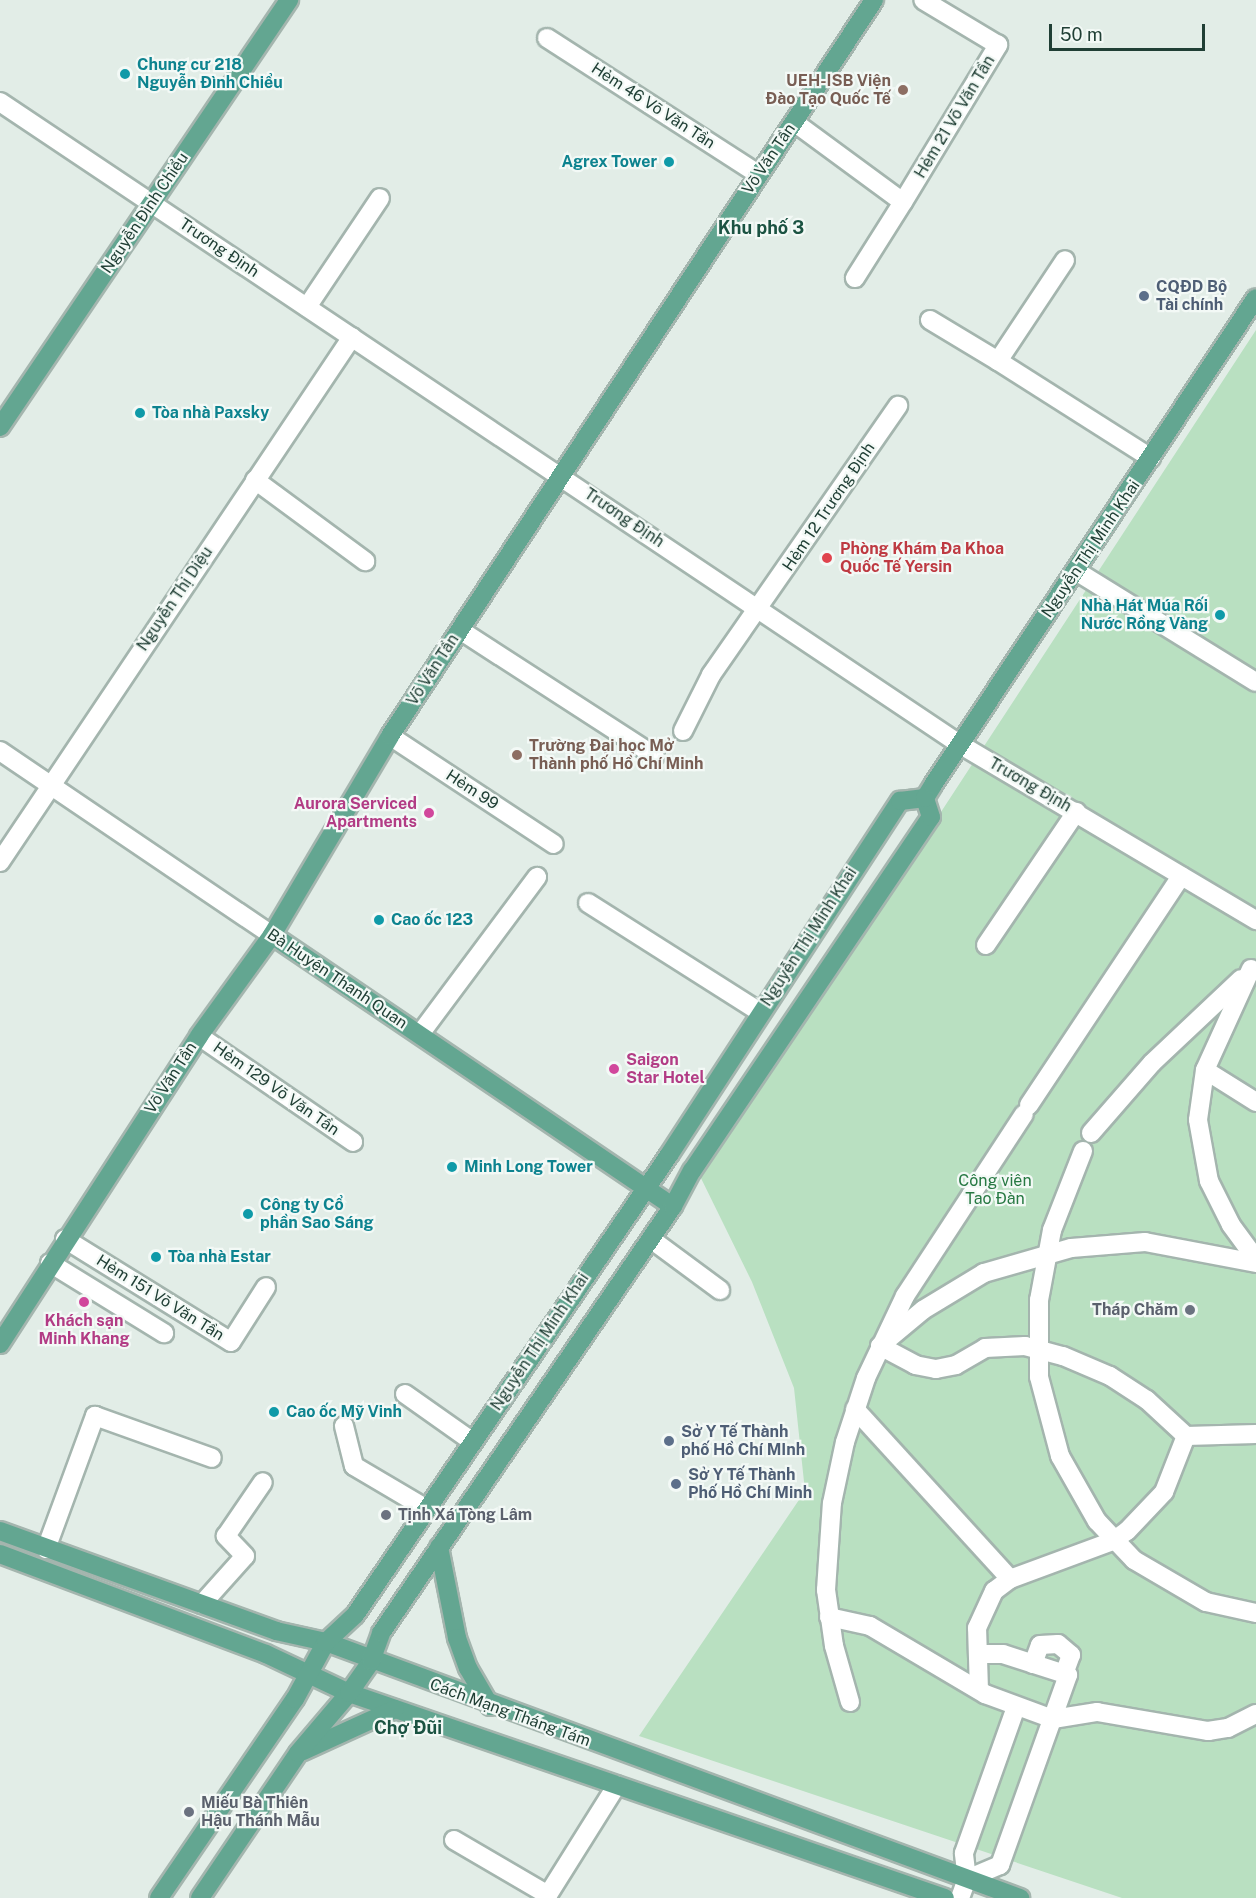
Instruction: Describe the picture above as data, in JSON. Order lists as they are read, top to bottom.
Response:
{
  "streets": {
    "main road": [
      "Võ Văn Tần",
      "Nguyễn Đình Chiểu",
      "Nguyễn Thị Minh Khai",
      "Bà Huyện Thanh Quan",
      "Cách Mạng Tháng Tám"
    ],
    "street": [
      "Hẻm 46 Võ Văn Tần",
      "Hẻm 21 Võ Văn Tần",
      "Trương Định",
      "Hẻm 12 Trương Ðịnh",
      "Nguyễn Thị Diệu",
      "Hẻm 99",
      "Hẻm 129 Võ Văn Tần",
      "Hẻm 151 Võ Văn Tần"
    ]
  },
  "crossings": [
    ["Hẻm 46 Võ Văn Tần", "Võ Văn Tần"],
    ["Võ Văn Tần", "Trương Định"],
    ["Võ Văn Tần", "Hẻm 99"],
    ["Võ Văn Tần", "Bà Huyện Thanh Quan"],
    ["Võ Văn Tần", "Hẻm 129 Võ Văn Tần"],
    ["Võ Văn Tần", "Hẻm 151 Võ Văn Tần"],
    ["Nguyễn Đình Chiểu", "Trương Định"],
    ["Trương Định", "Hẻm 12 Trương Ðịnh"],
    ["Trương Định", "Nguyễn Thị Minh Khai"],
    ["Trương Định", "Nguyễn Thị Diệu"],
    ["Nguyễn Thị Minh Khai", "Bà Huyện Thanh Quan"],
    ["Nguyễn Thị Minh Khai", "Cách Mạng Tháng Tám"],
    ["Nguyễn Thị Diệu", "Bà Huyện Thanh Quan"]
  ],
  "districts": ["Khu phố 3", "Chợ Đũi"],
  "parks": ["Công viên Tao Đàn"],
  "places": [
    "Chung cư 218 Nguyễn Đình Chiểu",
    "UEH-ISB Viện Đào Tạo Quốc Tế",
    "Agrex Tower",
    "CQĐD Bộ Tài chính",
    "Tòa nhà Paxsky",
    "Phòng Khám Đa Khoa Quốc Tế Yersin",
    "Nhà Hát Múa Rối Nước Rồng Vàng",
    "Trường Đại học Mở Thành phố Hồ Chí Minh",
    "Aurora Serviced Apartments",
    "Cao ốc 123",
    "Saigon Star Hotel",
    "Minh Long Tower",
    "Công ty Cổ phần Sao Sáng",
    "Tòa nhà Estar",
    "Khách sạn Minh Khang",
    "Tháp Chăm",
    "Cao ốc Mỹ Vinh",
    "Sở Y Tế Thành phố Hồ Chí MInh",
    "Sở Y Tế Thành Phố Hồ Chí Minh",
    "Tịnh Xá Tòng Lâm",
    "Miếu Bà Thiên Hậu Thánh Mẫu"
  ],
  "scale_bar": "50 m"
}
